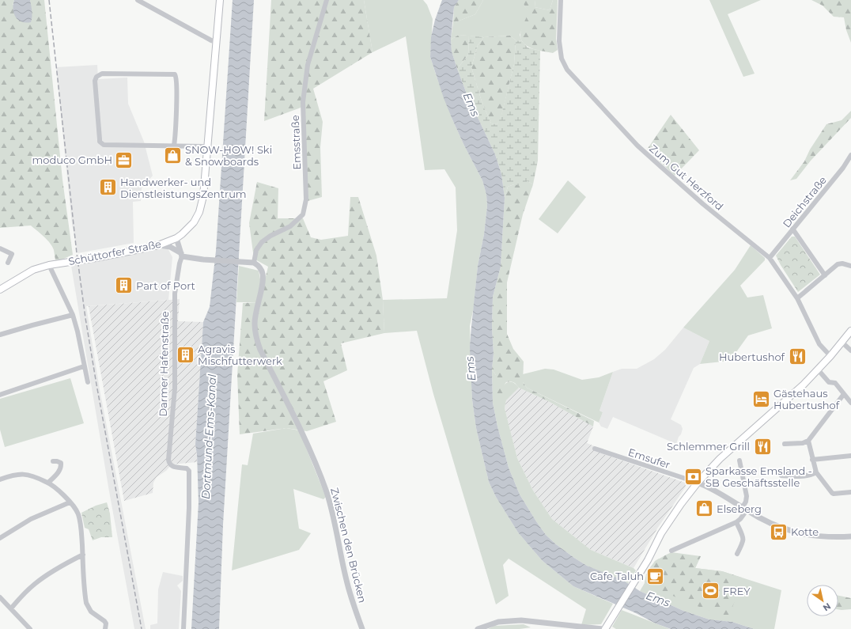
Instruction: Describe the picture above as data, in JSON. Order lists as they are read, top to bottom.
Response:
{
  "streets": {
    "main road": ["Schüttorfer Straße"],
    "street": [
      "Emsstraße",
      "Zum Gut Herzford",
      "Deichstraße",
      "Darmer Hafenstraße",
      "Emsufer",
      "Zwischen den Brücken"
    ]
  },
  "crossings": [
    ["Emsstraße", "Zwischen den Brücken"],
    ["Zum Gut Herzford", "Deichstraße"]
  ],
  "water": ["Ems", "Dortmund-Ems-Kanal"],
  "places": {
    "shop": ["SNOW-HOW! Ski & Snowboards", "Elseberg"],
    "office": ["moduco GmbH"],
    "building": ["Handwerker- und DienstleistungsZentrum", "Part of Port", "Agravis Mischfutterwerk"],
    "restaurant": ["Hubertushof", "Schlemmer Grill"],
    "hotel": ["Gästehaus Hubertushof"],
    "bank": ["Sparkasse Emsland - SB Geschäftsstelle"],
    "bus stop": ["Kotte"],
    "cafe": ["Cafe Taluh"],
    "sports": ["FREY"]
  },
  "north": "bottom right"
}
